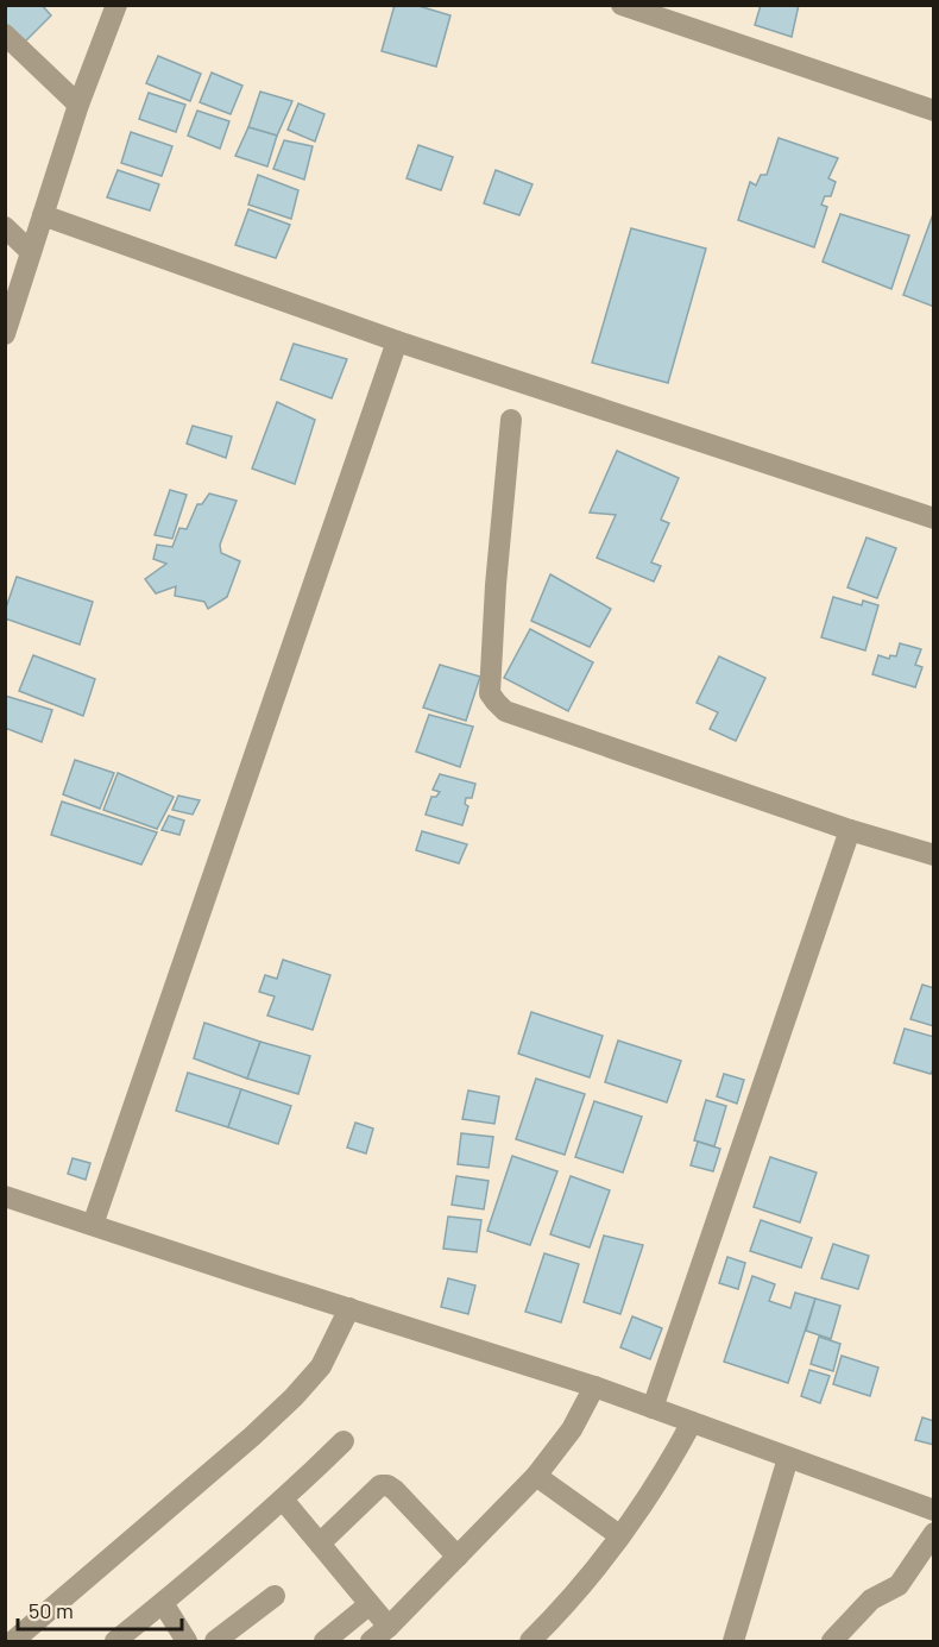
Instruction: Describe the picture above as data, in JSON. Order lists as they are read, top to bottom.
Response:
{
  "scale_bar": "50 m"
}
